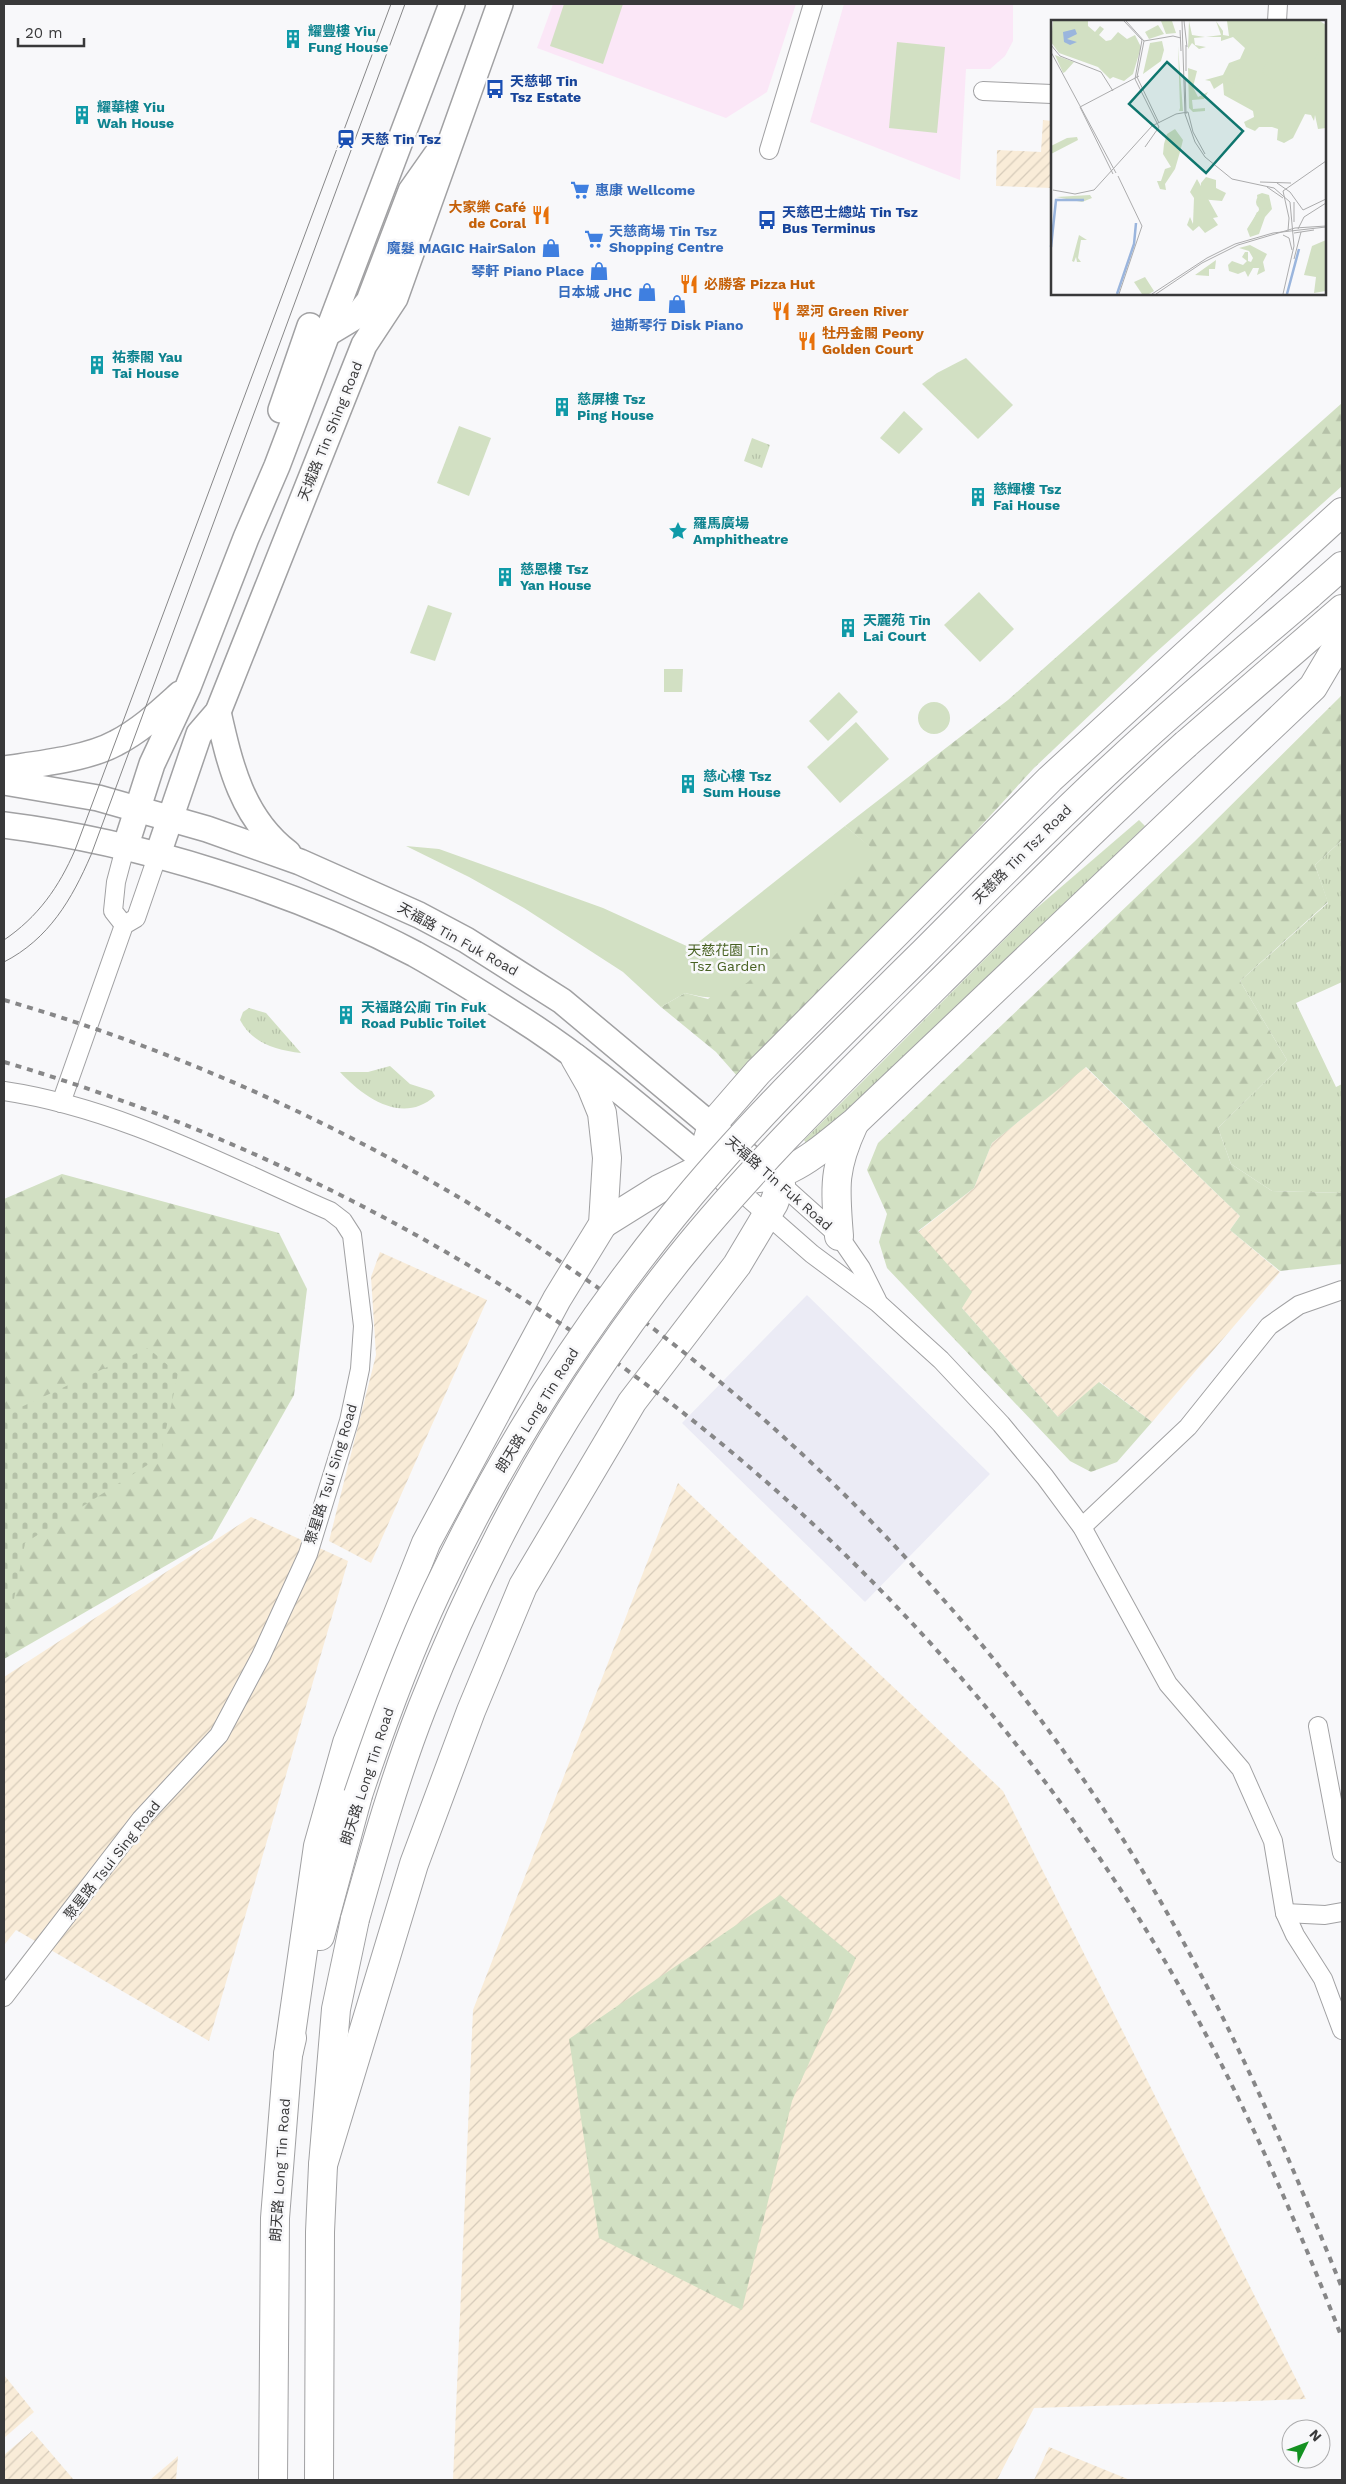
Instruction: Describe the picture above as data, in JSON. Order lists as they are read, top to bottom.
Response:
{
  "streets": {
    "main road": [
      "天城路 Tin Shing Road",
      "天慈路 Tin Tsz Road",
      "天福路 Tin Fuk Road",
      "朗天路 Long Tin Road"
    ],
    "street": ["聚星路 Tsui Sing Road"]
  },
  "crossings": [
    ["天城路 Tin Shing Road", "天福路 Tin Fuk Road"],
    ["天慈路 Tin Tsz Road", "天福路 Tin Fuk Road"],
    ["天慈路 Tin Tsz Road", "朗天路 Long Tin Road"],
    ["天福路 Tin Fuk Road", "朗天路 Long Tin Road"]
  ],
  "parks": ["天慈花園 Tin Tsz Garden"],
  "places": {
    "building": [
      "耀豐樓 Yiu Fung House",
      "耀華樓 Yiu Wah House",
      "祐泰閣 Yau Tai House",
      "慈屏樓 Tsz Ping House",
      "慈輝樓 Tsz Fai House",
      "慈恩樓 Tsz Yan House",
      "天麗苑 Tin Lai Court",
      "慈心樓 Tsz Sum House",
      "天福路公廁 Tin Fuk Road Public Toilet"
    ],
    "bus stop": ["天慈邨 Tin Tsz Estate", "天慈巴士總站 Tin Tsz Bus Terminus"],
    "station": ["天慈 Tin Tsz"],
    "supermarket": ["惠康 Wellcome", "天慈商場 Tin Tsz Shopping Centre"],
    "restaurant": [
      "大家樂 Café de Coral",
      "必勝客 Pizza Hut",
      "翠河 Green River",
      "牡丹金閣 Peony Golden Court"
    ],
    "shop": [
      "魔髮 MAGIC HairSalon",
      "琴軒 Piano Place",
      "日本城 JHC",
      "迪斯琴行 Disk Piano"
    ],
    "place": ["羅馬廣場 Amphitheatre"]
  },
  "scale_bar": "20 m",
  "north": "top right"
}
